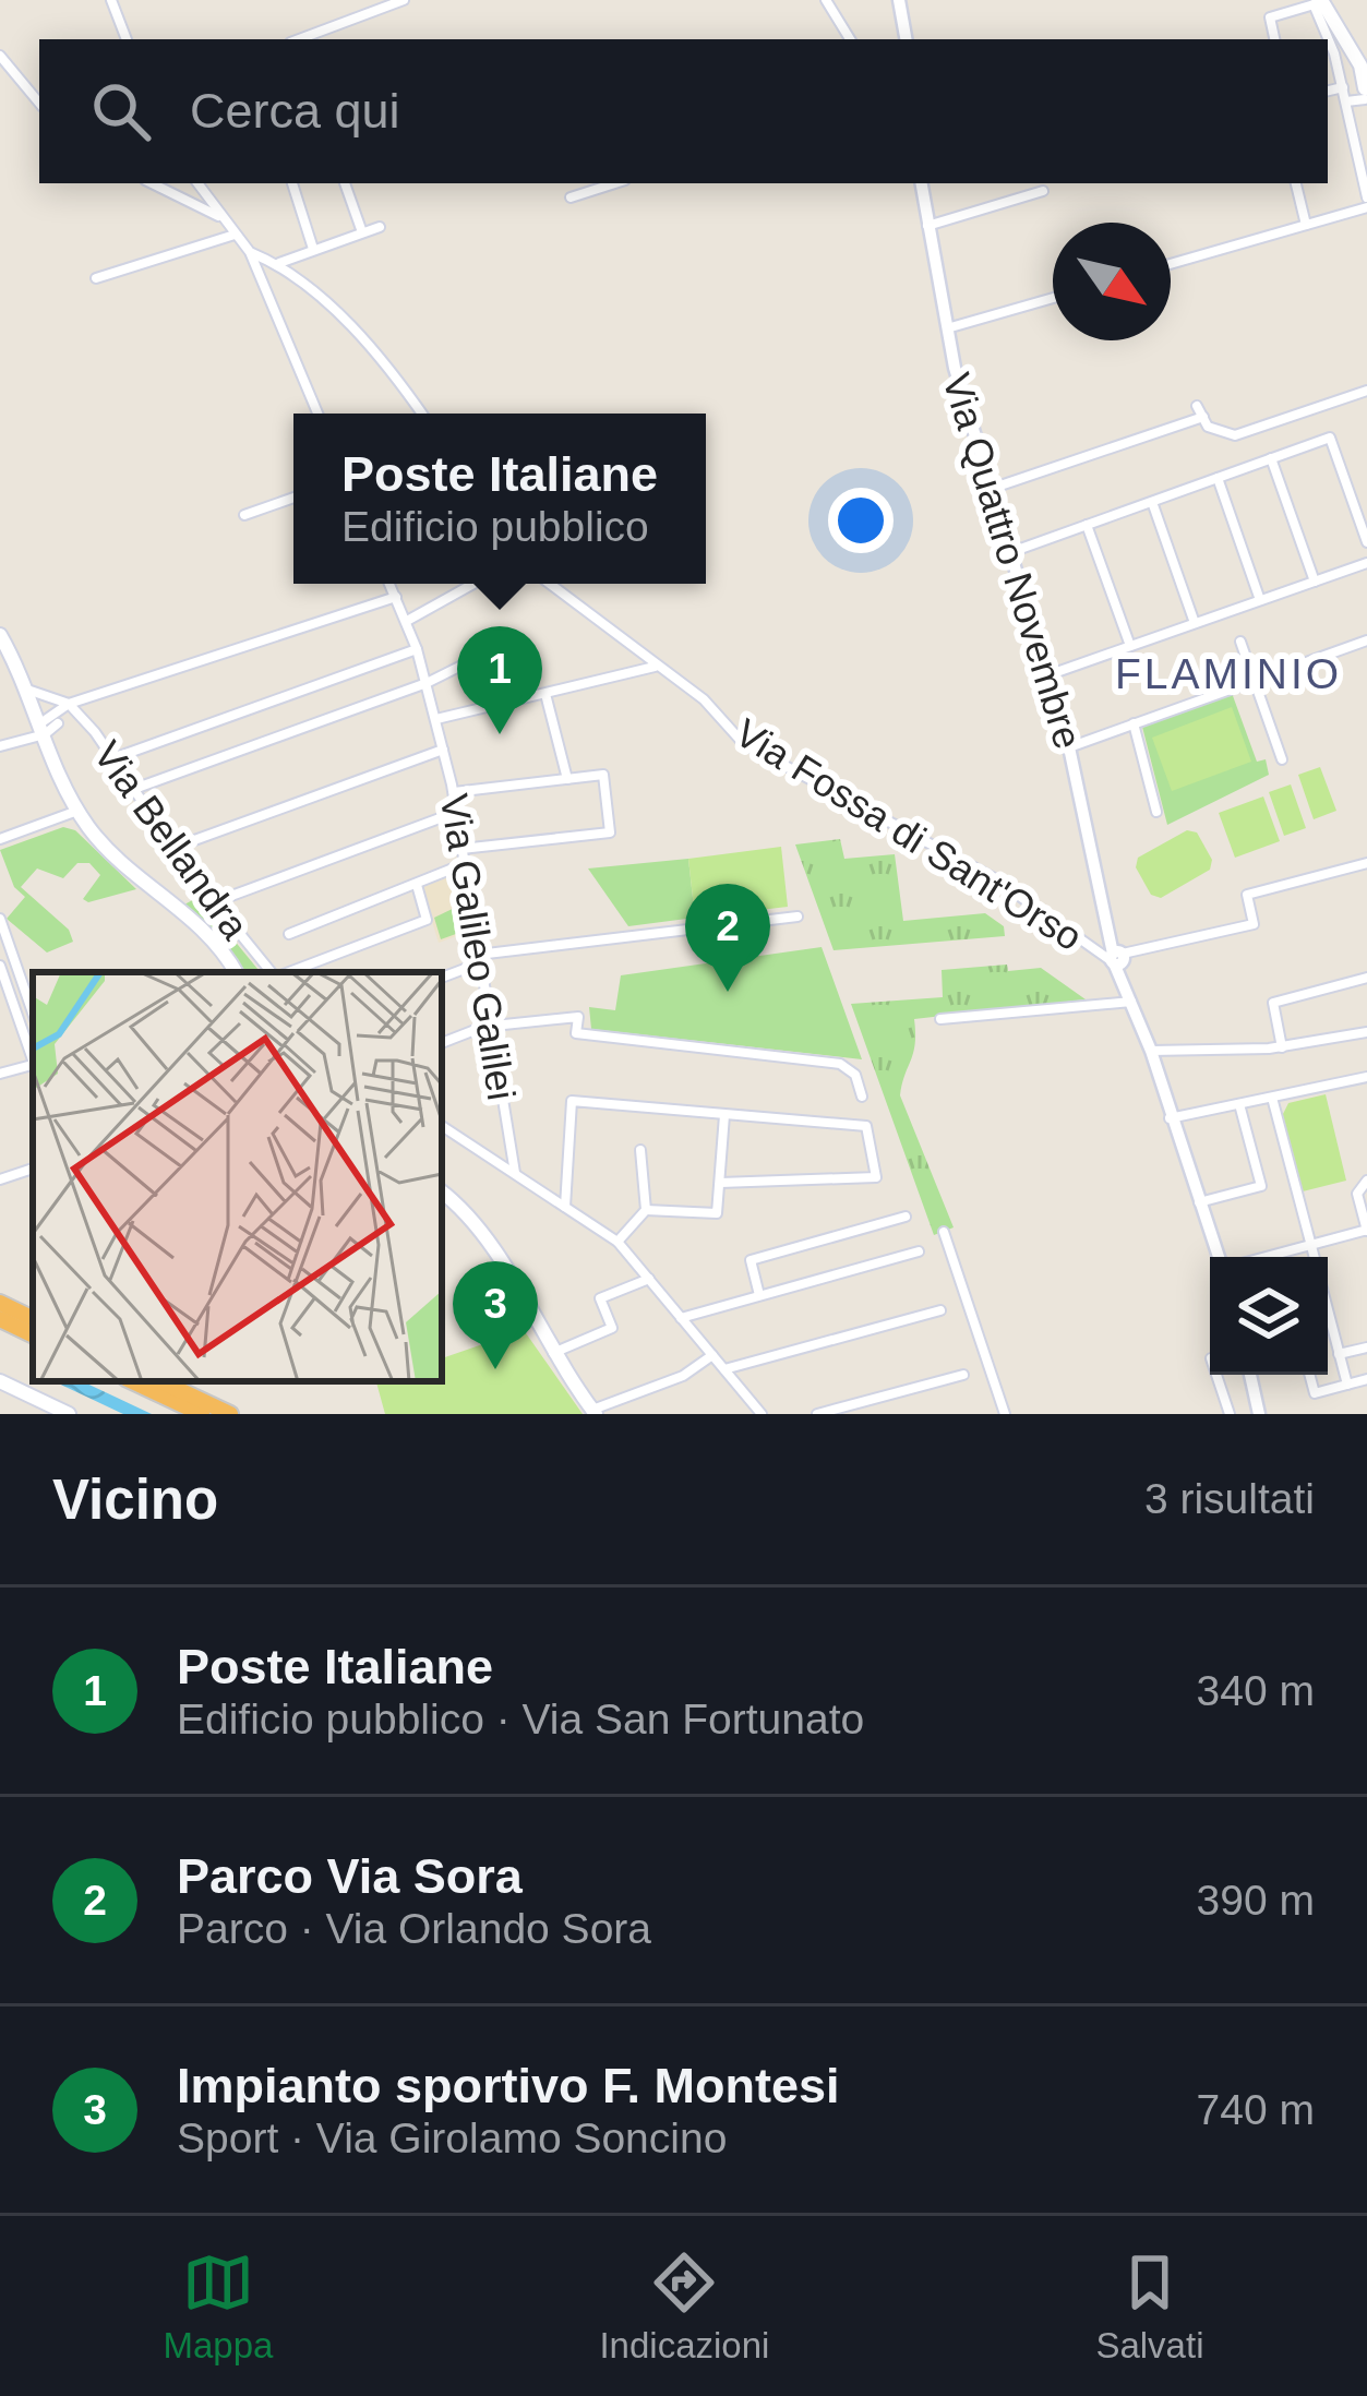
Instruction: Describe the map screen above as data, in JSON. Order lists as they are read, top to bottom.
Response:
{
  "streets": {
    "main road": ["Via Bellandra"],
    "street": ["Via Quattro Novembre", "Via Fossa di Sant'Orso", "Via Galileo Galilei"]
  },
  "crossings": [
    ["Via Quattro Novembre", "Via Fossa di Sant'Orso"]
  ],
  "districts": ["FLAMINIO"],
  "north": "bottom right",
  "page": {
    "search": "Cerca qui",
    "popup": ["Poste Italiane", "Edificio pubblico"],
    "pins": ["1", "2", "3"],
    "heading": ["Vicino", "3 risultati"],
    "list": [
      {
        "mark": "1",
        "name": "Poste Italiane",
        "note": "Edificio pubblico · Via San Fortunato",
        "value": "340 m"
      },
      {
        "mark": "2",
        "name": "Parco Via Sora",
        "note": "Parco · Via Orlando Sora",
        "value": "390 m"
      },
      {
        "mark": "3",
        "name": "Impianto sportivo F. Montesi",
        "note": "Sport · Via Girolamo Soncino",
        "value": "740 m"
      }
    ],
    "nav": ["Mappa", "Indicazioni", "Salvati"]
  }
}
